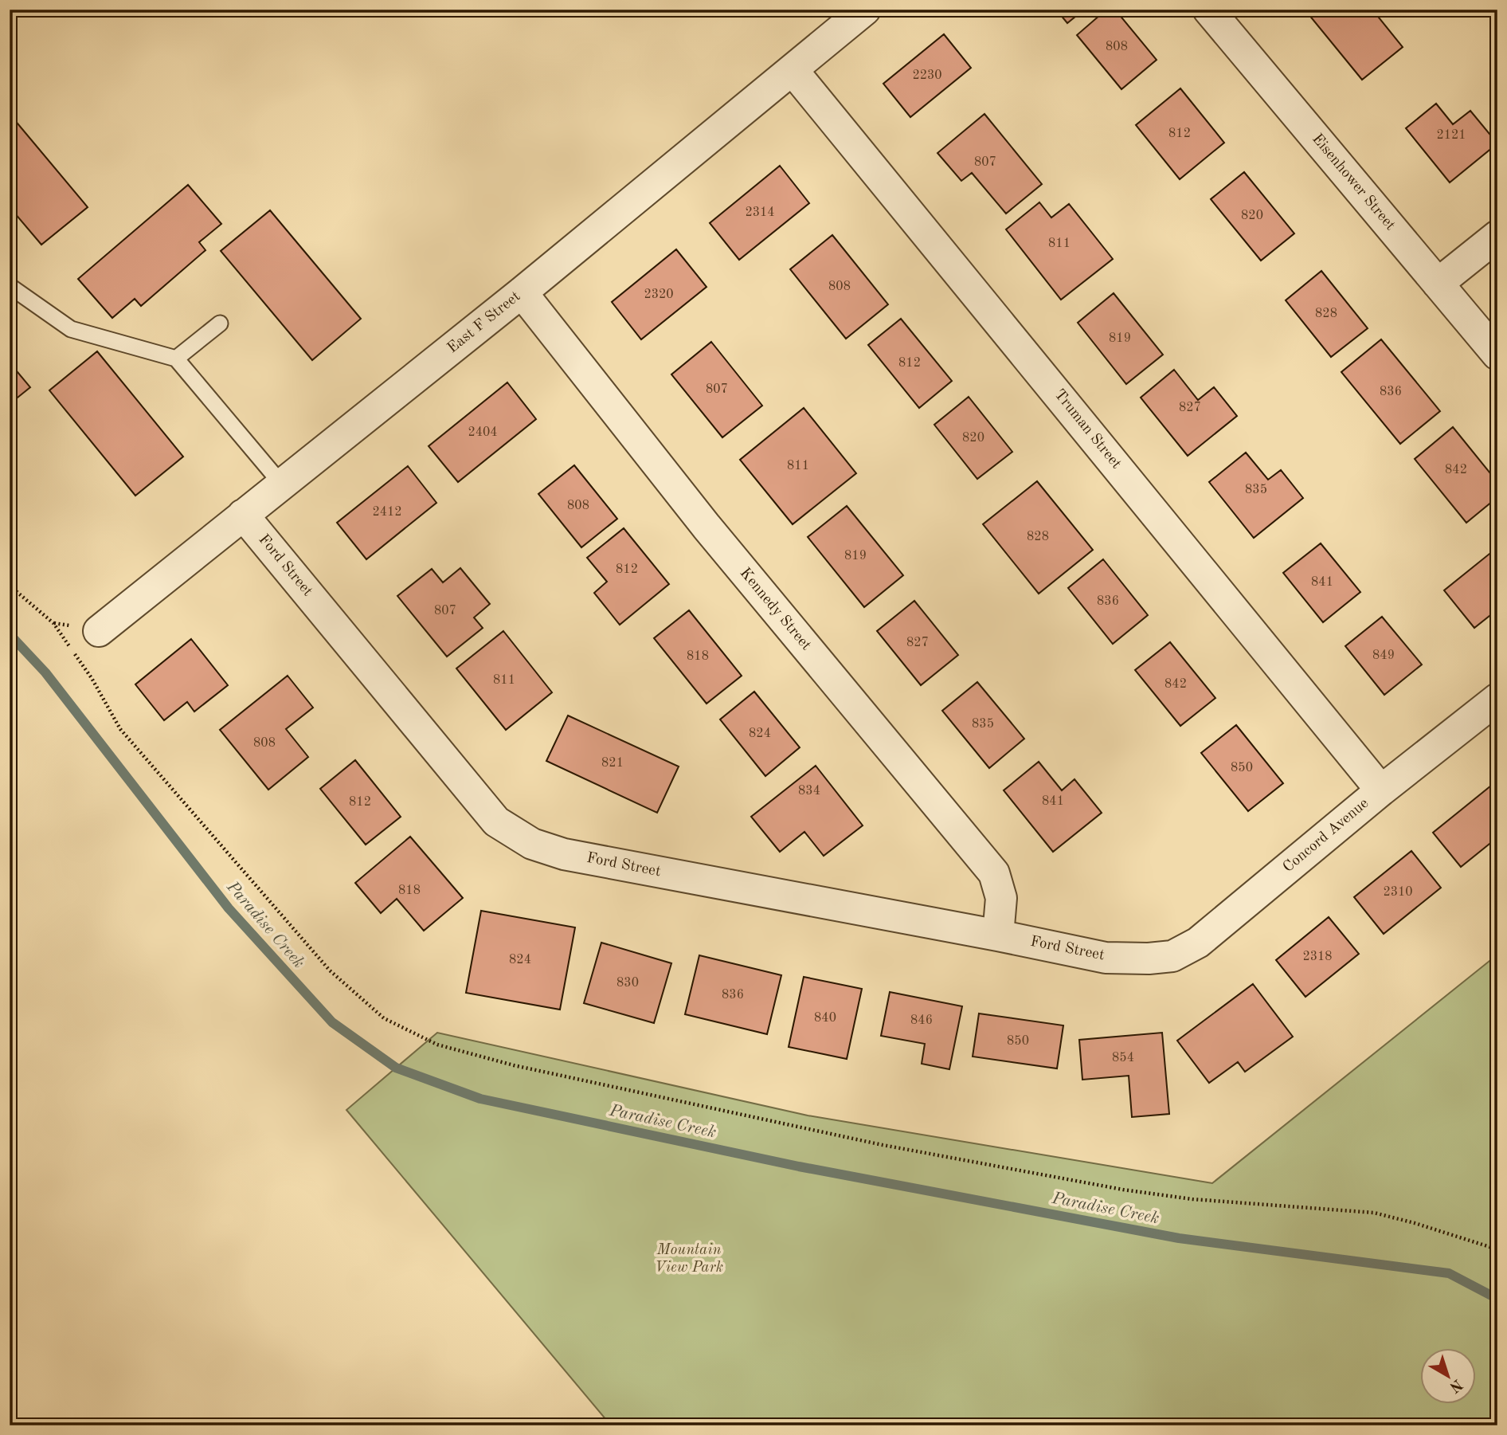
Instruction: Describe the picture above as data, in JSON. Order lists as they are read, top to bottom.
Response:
{
  "streets": {
    "street": [
      "Eisenhower Street",
      "East F Street",
      "Truman Street",
      "Ford Street",
      "Kennedy Street",
      "Concord Avenue"
    ]
  },
  "crossings": [
    ["East F Street", "Truman Street"],
    ["East F Street", "Ford Street"],
    ["East F Street", "Kennedy Street"],
    ["Truman Street", "Concord Avenue"],
    ["Ford Street", "Kennedy Street"],
    ["Ford Street", "Concord Avenue"]
  ],
  "water": ["Paradise Creek"],
  "parks": ["Mountain View Park"],
  "house_numbers": [
    "808",
    "2230",
    "812",
    "2121",
    "807",
    "2314",
    "820",
    "811",
    "808",
    "2320",
    "828",
    "819",
    "812",
    "807",
    "836",
    "827",
    "2404",
    "820",
    "811",
    "842",
    "835",
    "808",
    "2412",
    "828",
    "819",
    "812",
    "841",
    "836",
    "807",
    "827",
    "849",
    "818",
    "811",
    "842",
    "835",
    "824",
    "808",
    "821",
    "850",
    "834",
    "841",
    "812",
    "818",
    "2310",
    "2318",
    "824",
    "830",
    "836",
    "840",
    "846",
    "850",
    "854"
  ],
  "north": "bottom right"
}
